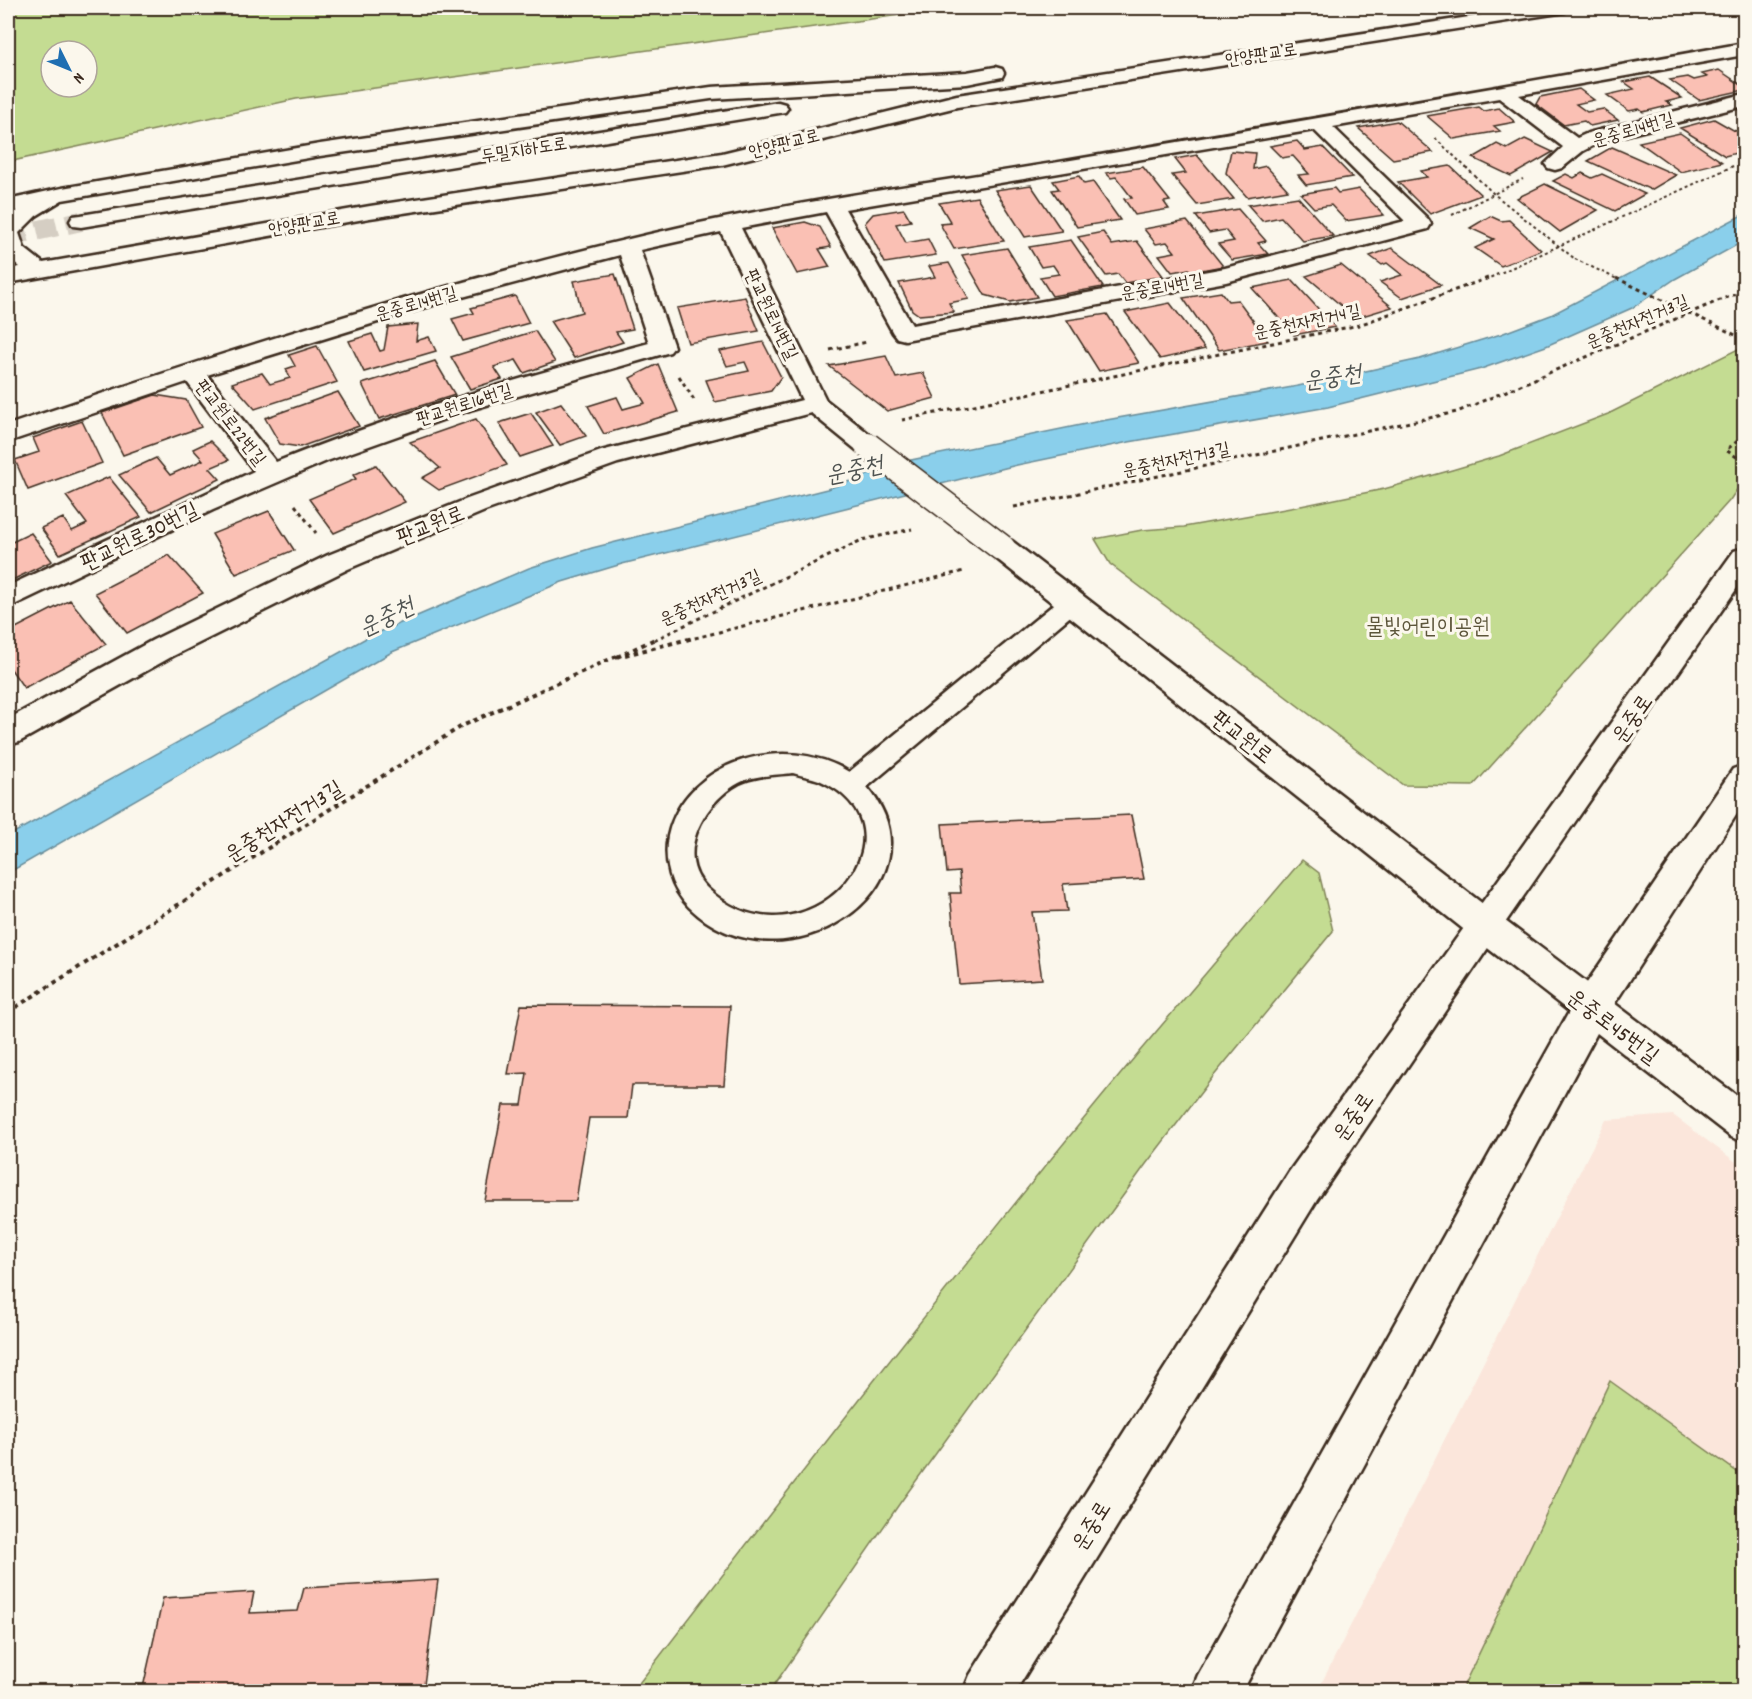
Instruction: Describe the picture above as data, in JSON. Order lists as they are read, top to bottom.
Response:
{
  "streets": {
    "main road": [
      "안양판교로",
      "운중로14번길",
      "두밀지하도로",
      "판교원로14번길",
      "판교원로16번길",
      "판교원로22번길",
      "판교원로",
      "판교원로30번길",
      "운중로",
      "운중로45번길"
    ],
    "path": ["운중천자전거4길", "운중천자전거3길"]
  },
  "crossings": [
    ["운중로14번길", "판교원로14번길"],
    ["운중로14번길", "판교원로22번길"],
    ["판교원로14번길", "판교원로"],
    ["운중천자전거4길", "판교원로"],
    ["운중천자전거3길", "판교원로"],
    ["판교원로16번길", "판교원로22번길"],
    ["판교원로16번길", "판교원로30번길"],
    ["판교원로22번길", "판교원로30번길"],
    ["판교원로", "운중로"],
    ["판교원로", "운중로45번길"],
    ["운중로", "운중로45번길"]
  ],
  "water": ["운중천"],
  "parks": ["물빛어린이공원"],
  "north": "bottom right"
}
